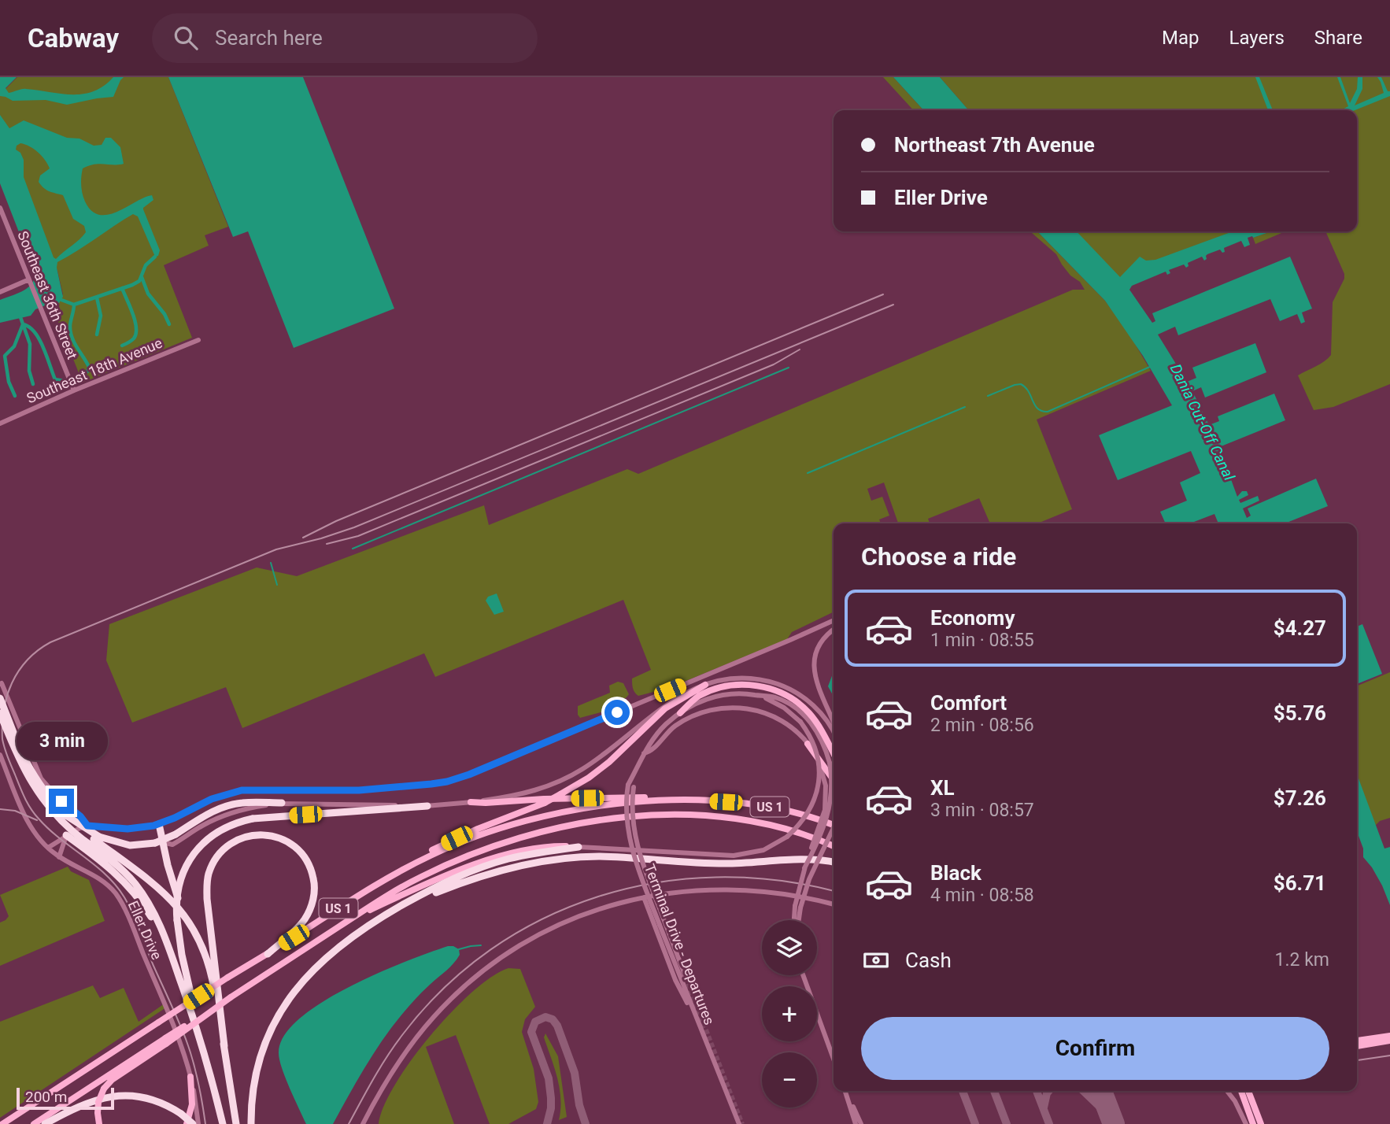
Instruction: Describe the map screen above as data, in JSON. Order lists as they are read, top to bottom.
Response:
{
  "streets": {
    "main road": ["US 1"],
    "street": [
      "Southeast 36th Street",
      "Southeast 18th Avenue",
      "Eller Drive",
      "Terminal Drive - Departures"
    ]
  },
  "crossings": [
    ["Southeast 36th Street", "Southeast 18th Avenue"]
  ],
  "water": ["Dania Cut-Off Canal"],
  "scale_bar": "200 m",
  "page": {
    "header": "Cabway",
    "search": "Search here",
    "nav": ["Map", "Layers", "Share"],
    "banner": ["Northeast 7th Avenue", "Eller Drive"],
    "heading": "Choose a ride",
    "list": [
      {
        "name": "Economy",
        "note": "1 min · 08:55",
        "value": "$4.27"
      },
      {
        "name": "Comfort",
        "note": "2 min · 08:56",
        "value": "$5.76"
      },
      {
        "name": "XL",
        "note": "3 min · 08:57",
        "value": "$7.26"
      },
      {
        "name": "Black",
        "note": "4 min · 08:58",
        "value": "$6.71"
      }
    ],
    "bubble": "3 min",
    "map_buttons": ["+", "−"],
    "pay": ["Cash", "1.2 km"],
    "buttons": "Confirm",
    "scale": "200 m"
  }
}
